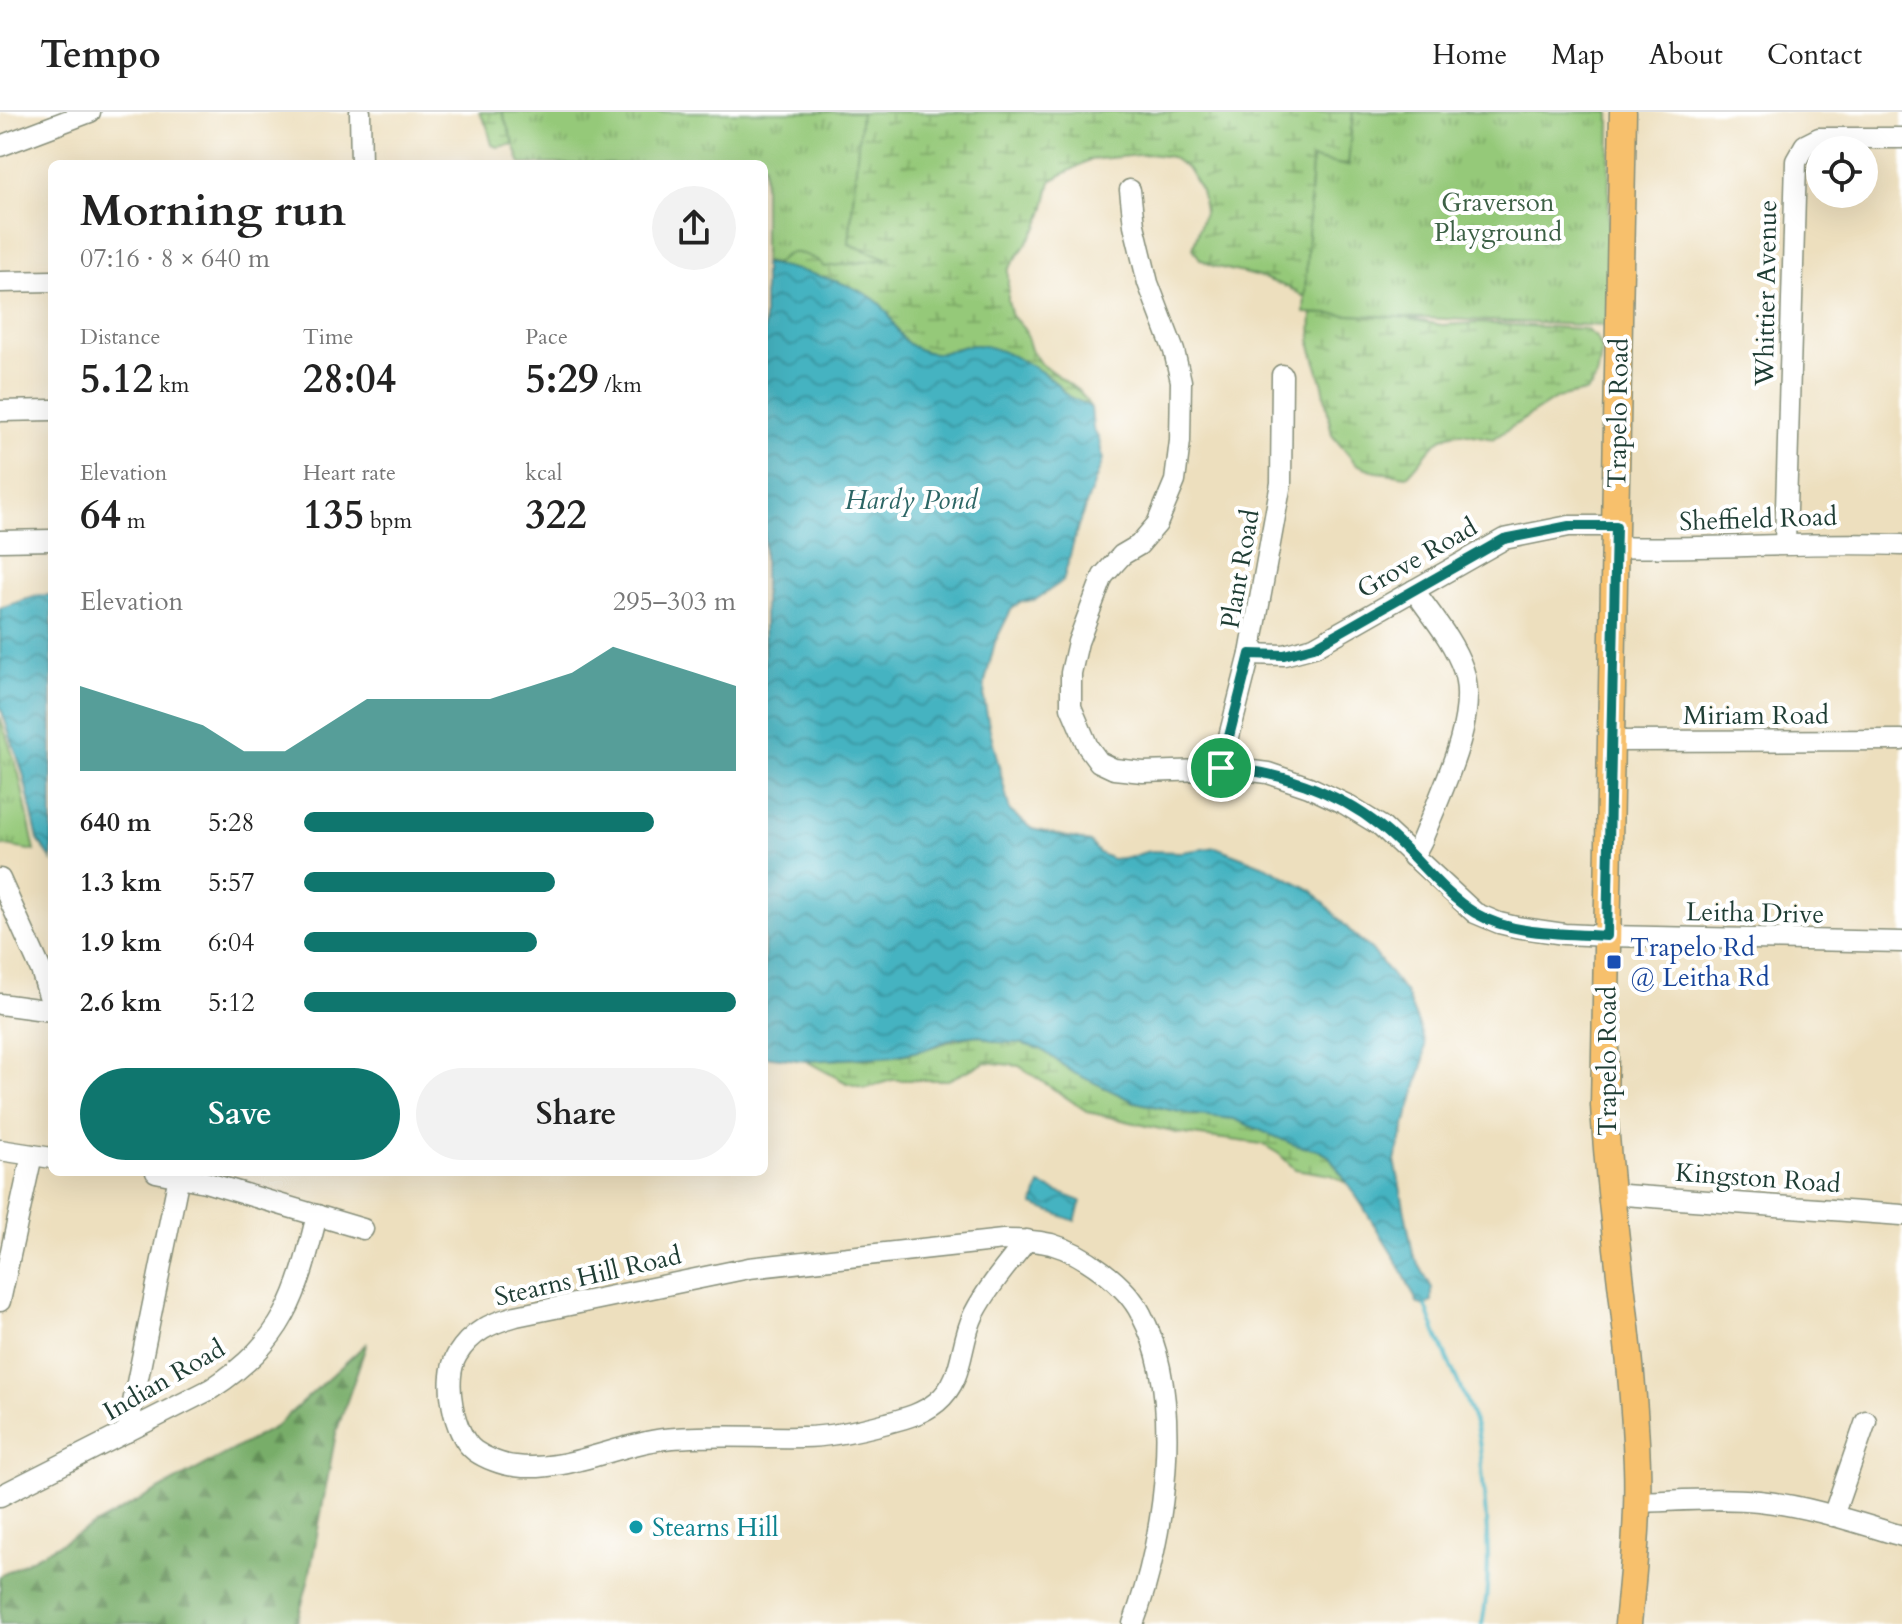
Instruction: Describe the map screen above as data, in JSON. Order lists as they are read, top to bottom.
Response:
{
  "streets": {
    "main road": ["Trapelo Road"],
    "street": [
      "Whittier Avenue",
      "Sheffield Road",
      "Grove Road",
      "Plant Road",
      "Miriam Road",
      "Leitha Drive",
      "Kingston Road",
      "Stearns Hill Road",
      "Indian Road"
    ]
  },
  "crossings": [
    ["Whittier Avenue", "Sheffield Road"],
    ["Trapelo Road", "Sheffield Road"],
    ["Trapelo Road", "Grove Road"],
    ["Trapelo Road", "Miriam Road"],
    ["Trapelo Road", "Leitha Drive"],
    ["Trapelo Road", "Kingston Road"],
    ["Sheffield Road", "Grove Road"],
    ["Grove Road", "Plant Road"],
    ["Plant Road", "Leitha Drive"]
  ],
  "water": ["Hardy Pond"],
  "parks": ["Graverson Playground"],
  "places": {
    "transit": ["Trapelo Rd @ Leitha Rd"],
    "other": ["Stearns Hill"]
  },
  "page": {
    "header": "Tempo",
    "nav": [
      "Home",
      "Map",
      "About",
      "Contact"
    ],
    "heading": ["Morning run", "07:16 · 8 × 640 m"],
    "stats": [
      ["Distance", "5.12 km"],
      ["Time", "28:04"],
      ["Pace", "5:29 /km"],
      ["Elevation", "64 m"],
      ["Heart rate", "135 bpm"],
      ["kcal", "322"]
    ],
    "chart": ["Elevation", "295–303 m"],
    "list": [
      {
        "name": "640 m",
        "note": "5:28"
      },
      {
        "name": "1.3 km",
        "note": "5:57"
      },
      {
        "name": "1.9 km",
        "note": "6:04"
      },
      {
        "name": "2.6 km",
        "note": "5:12"
      }
    ],
    "buttons": ["Save", "Share"]
  }
}
